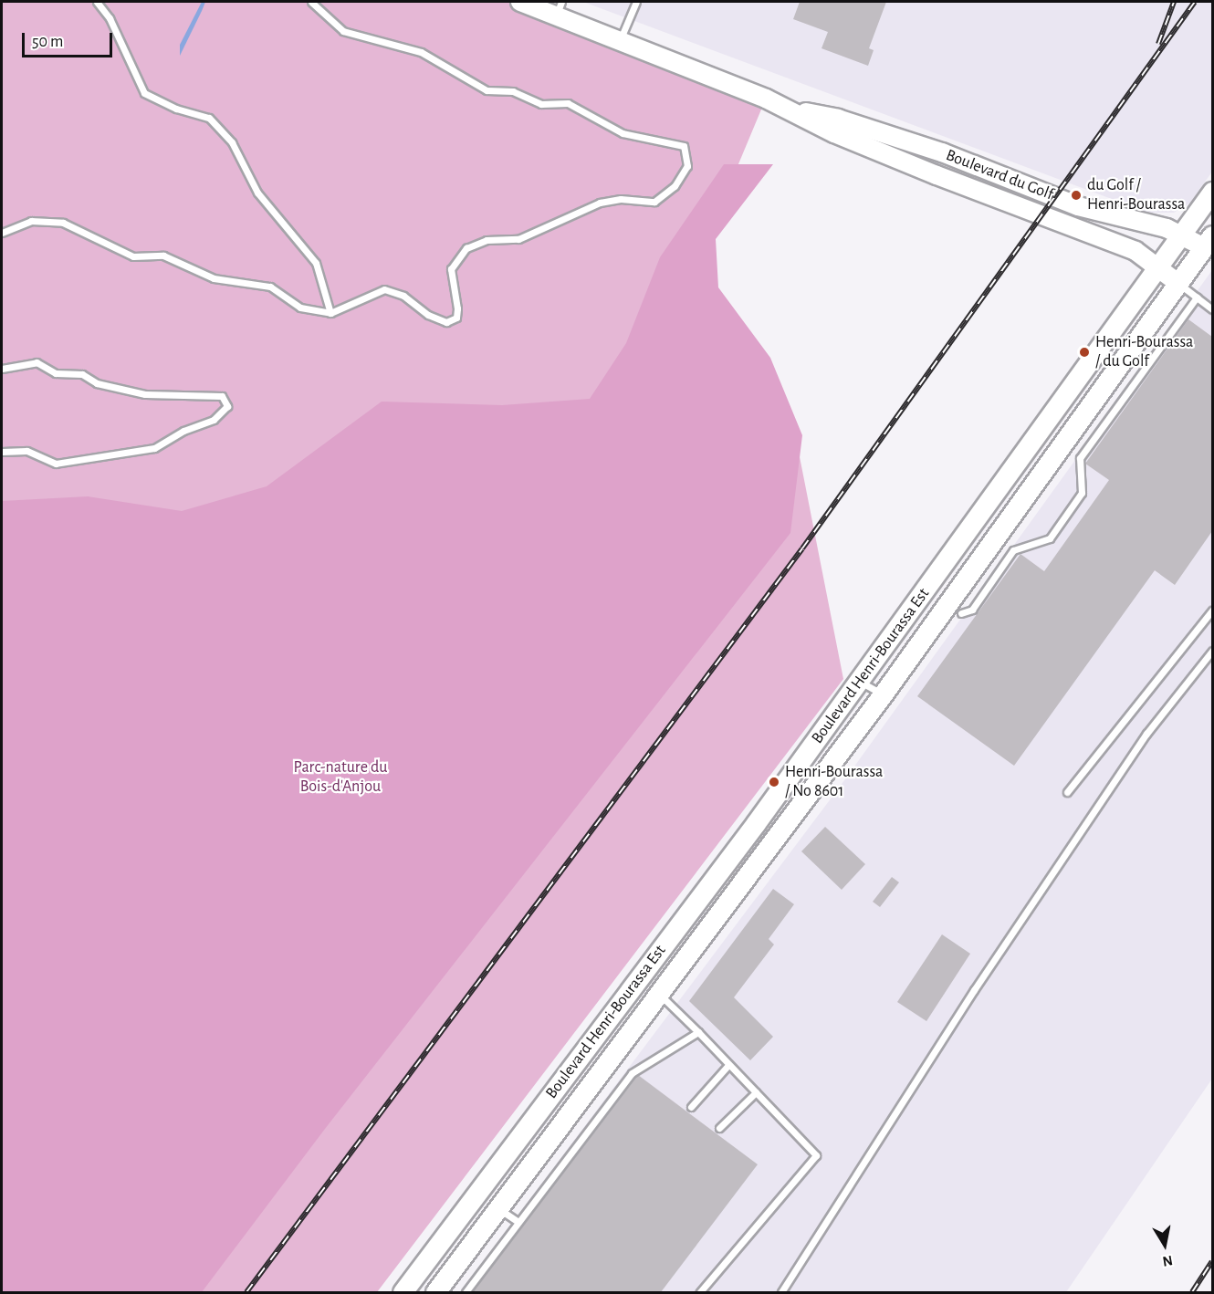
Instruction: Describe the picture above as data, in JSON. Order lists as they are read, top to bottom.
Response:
{
  "streets": {
    "main road": ["Boulevard Henri-Bourassa Est"],
    "street": ["Boulevard du Golf"]
  },
  "crossings": [
    ["Boulevard du Golf", "Boulevard Henri-Bourassa Est"]
  ],
  "parks": ["Parc-nature du Bois-d'Anjou"],
  "places": ["du Golf / Henri-Bourassa", "Henri-Bourassa / du Golf", "Henri-Bourassa / No 8601"],
  "scale_bar": "50 m",
  "north": "bottom"
}
